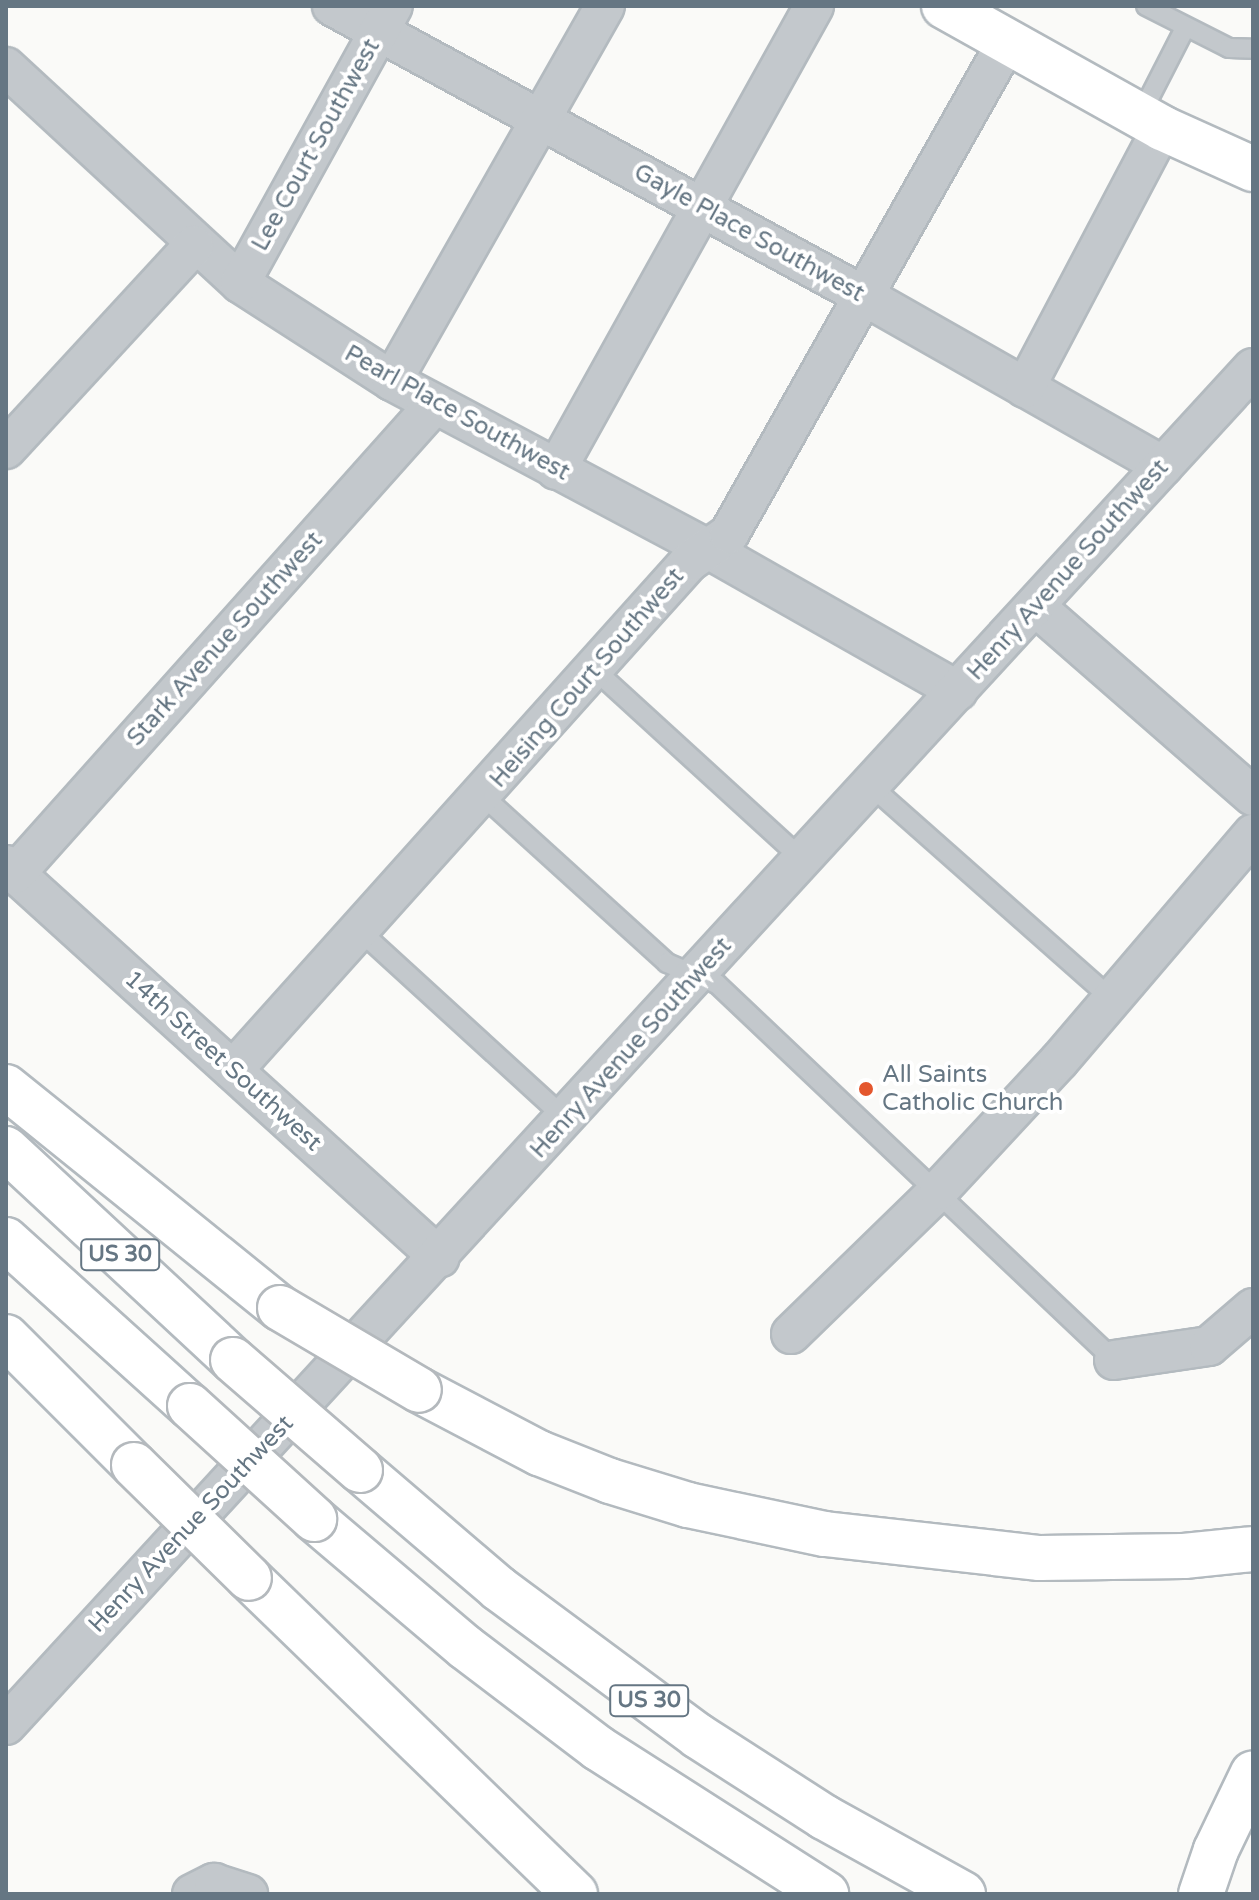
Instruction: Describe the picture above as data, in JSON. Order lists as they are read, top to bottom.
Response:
{
  "streets": {
    "main road": ["US 30"],
    "street": [
      "Lee Court Southwest",
      "Gayle Place Southwest",
      "Pearl Place Southwest",
      "Henry Avenue Southwest",
      "Stark Avenue Southwest",
      "Heising Court Southwest",
      "14th Street Southwest"
    ]
  },
  "crossings": [
    ["Lee Court Southwest", "Gayle Place Southwest"],
    ["Lee Court Southwest", "Pearl Place Southwest"],
    ["Gayle Place Southwest", "Henry Avenue Southwest"],
    ["Gayle Place Southwest", "Heising Court Southwest"],
    ["Pearl Place Southwest", "Henry Avenue Southwest"],
    ["Pearl Place Southwest", "Stark Avenue Southwest"],
    ["Pearl Place Southwest", "Heising Court Southwest"],
    ["Henry Avenue Southwest", "14th Street Southwest"],
    ["Stark Avenue Southwest", "14th Street Southwest"],
    ["Heising Court Southwest", "14th Street Southwest"]
  ],
  "places": ["All Saints Catholic Church"]
}
